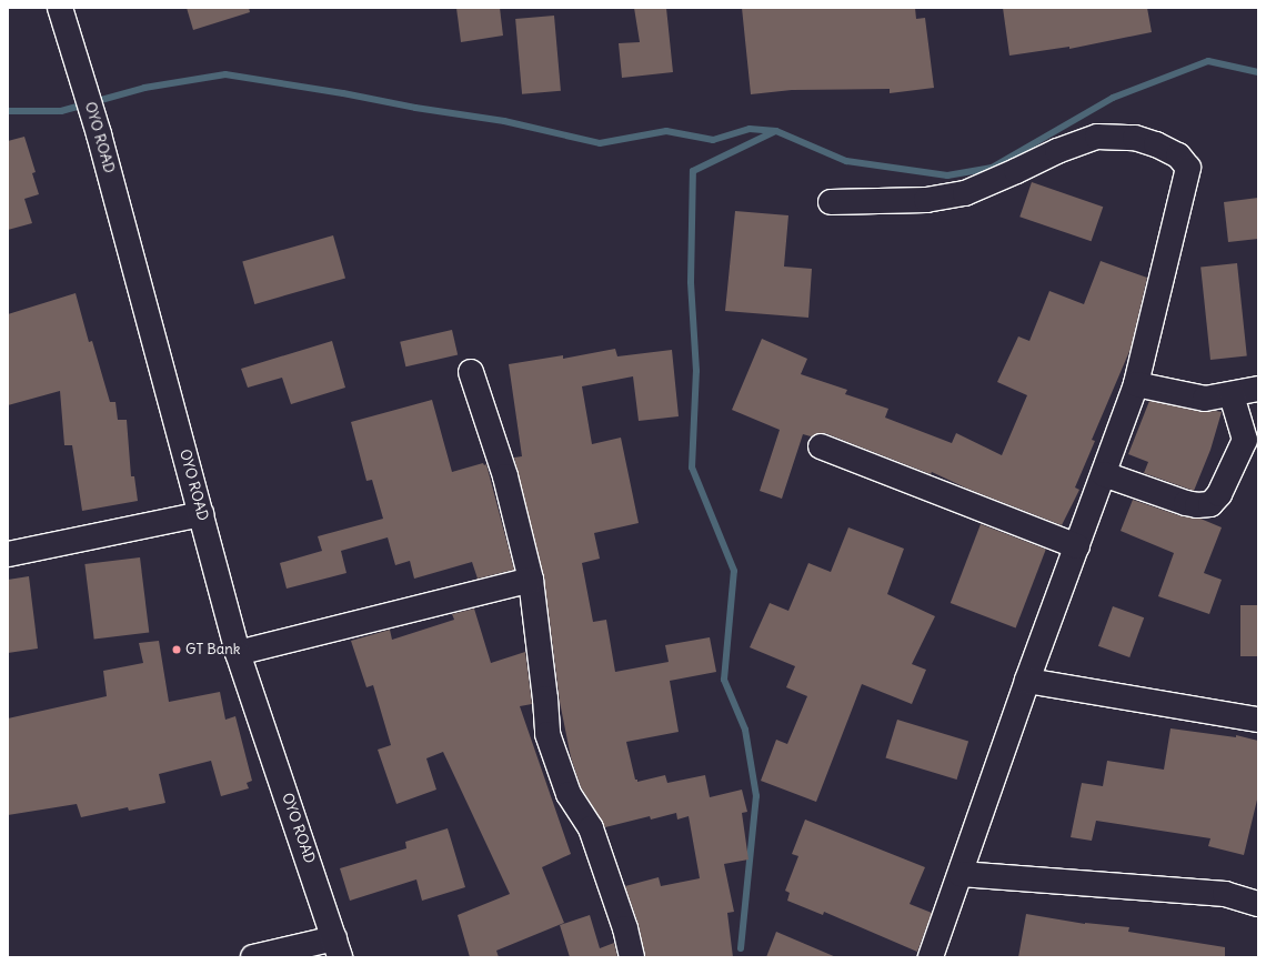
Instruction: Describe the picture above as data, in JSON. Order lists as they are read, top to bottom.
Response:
{
  "streets": {
    "main road": ["OYO ROAD"]
  },
  "places": ["GT Bank"]
}
